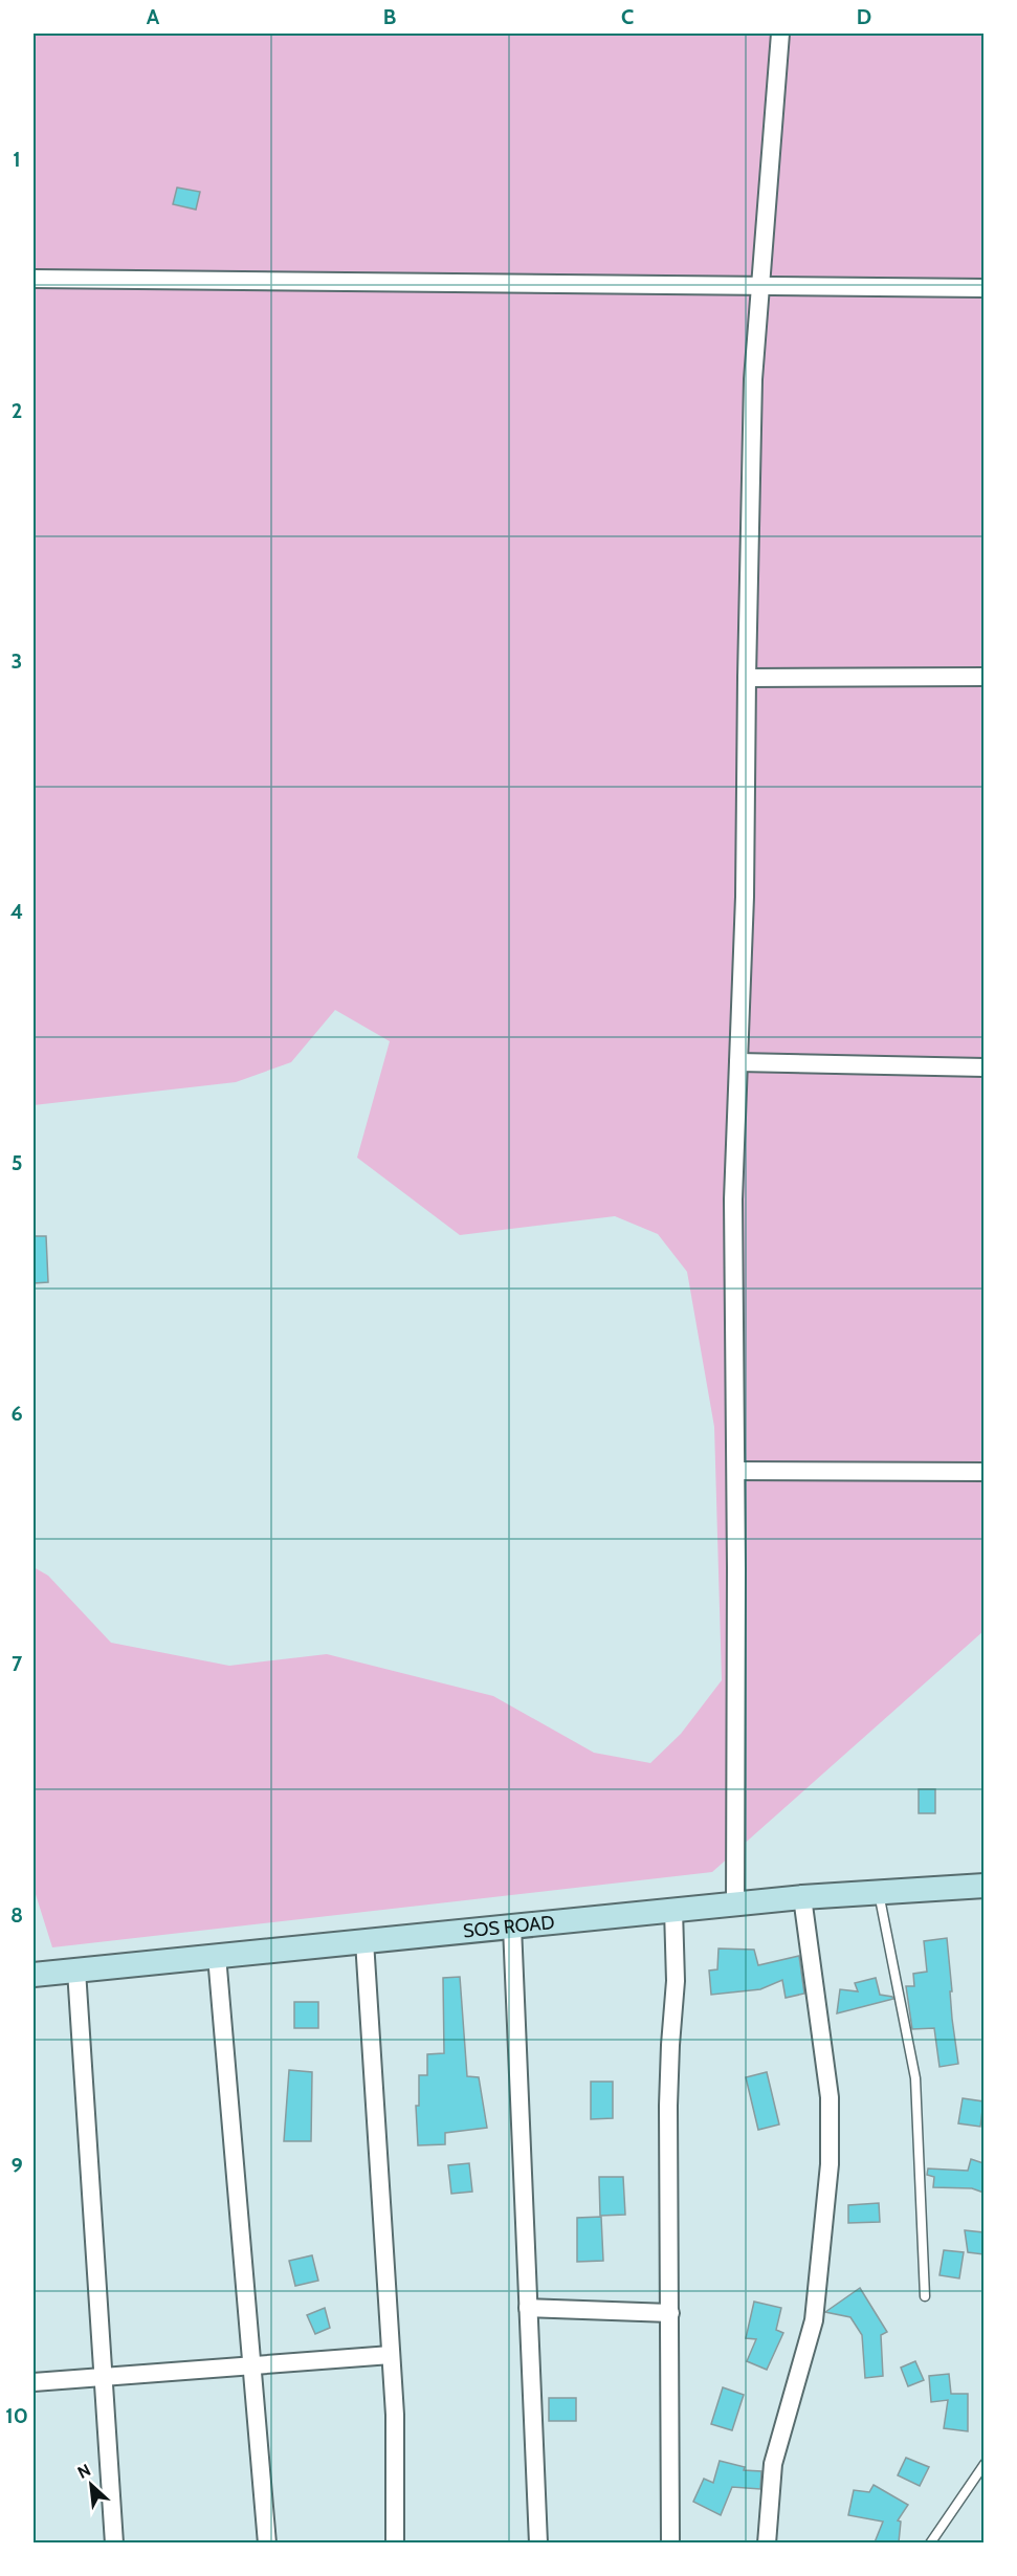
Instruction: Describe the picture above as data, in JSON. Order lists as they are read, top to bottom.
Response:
{
  "streets": {
    "street": ["SOS ROAD"]
  },
  "north": "top left",
  "grid": {
    "columns": [
      "A",
      "B",
      "C",
      "D"
    ],
    "rows": [
      "1",
      "2",
      "3",
      "4",
      "5",
      "6",
      "7",
      "8",
      "9",
      "10"
    ]
  }
}
